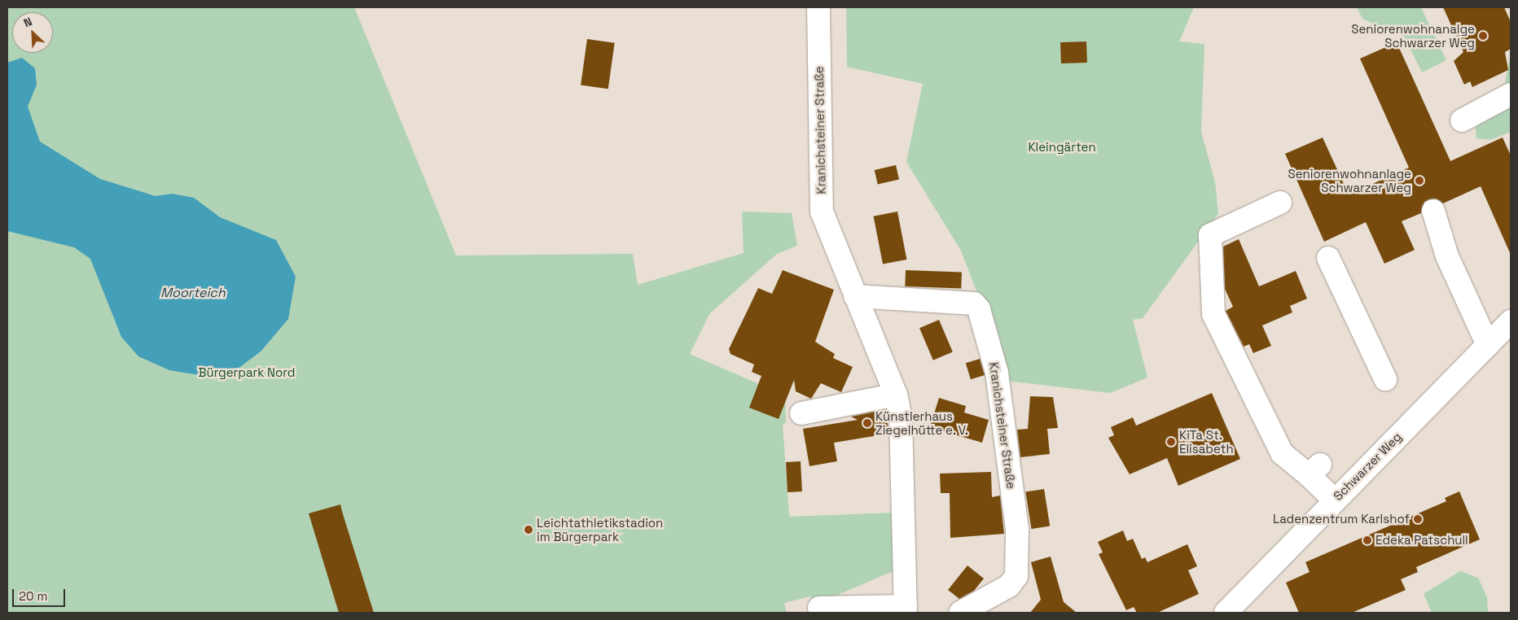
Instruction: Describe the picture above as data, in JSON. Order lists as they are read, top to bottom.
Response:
{
  "streets": {
    "street": ["Kranichsteiner Straße", "Schwarzer Weg"]
  },
  "water": ["Moorteich"],
  "parks": ["Kleingärten", "Bürgerpark Nord"],
  "places": [
    "Seniorenwohnanalge Schwarzer Weg",
    "Seniorenwohnanlage Schwarzer Weg",
    "Künstlerhaus Ziegelhütte e. V.",
    "KiTa St. Elisabeth",
    "Ladenzentrum Karlshof",
    "Leichtathletikstadion im Bürgerpark",
    "Edeka Patschull"
  ],
  "scale_bar": "20 m",
  "north": "top left"
}
